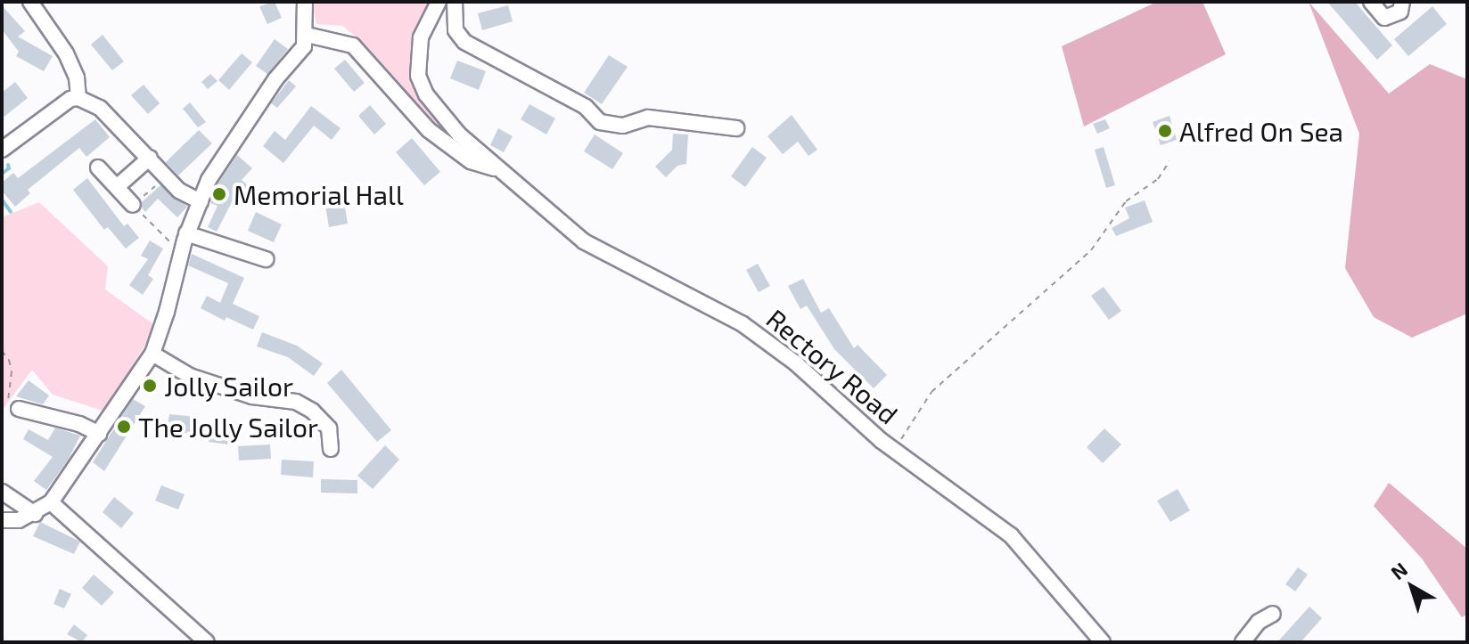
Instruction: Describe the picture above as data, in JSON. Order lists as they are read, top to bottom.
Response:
{
  "streets": {
    "street": ["Rectory Road"]
  },
  "places": [
    "Alfred On Sea",
    "Memorial Hall",
    "Jolly Sailor",
    "The Jolly Sailor"
  ],
  "north": "top left"
}
